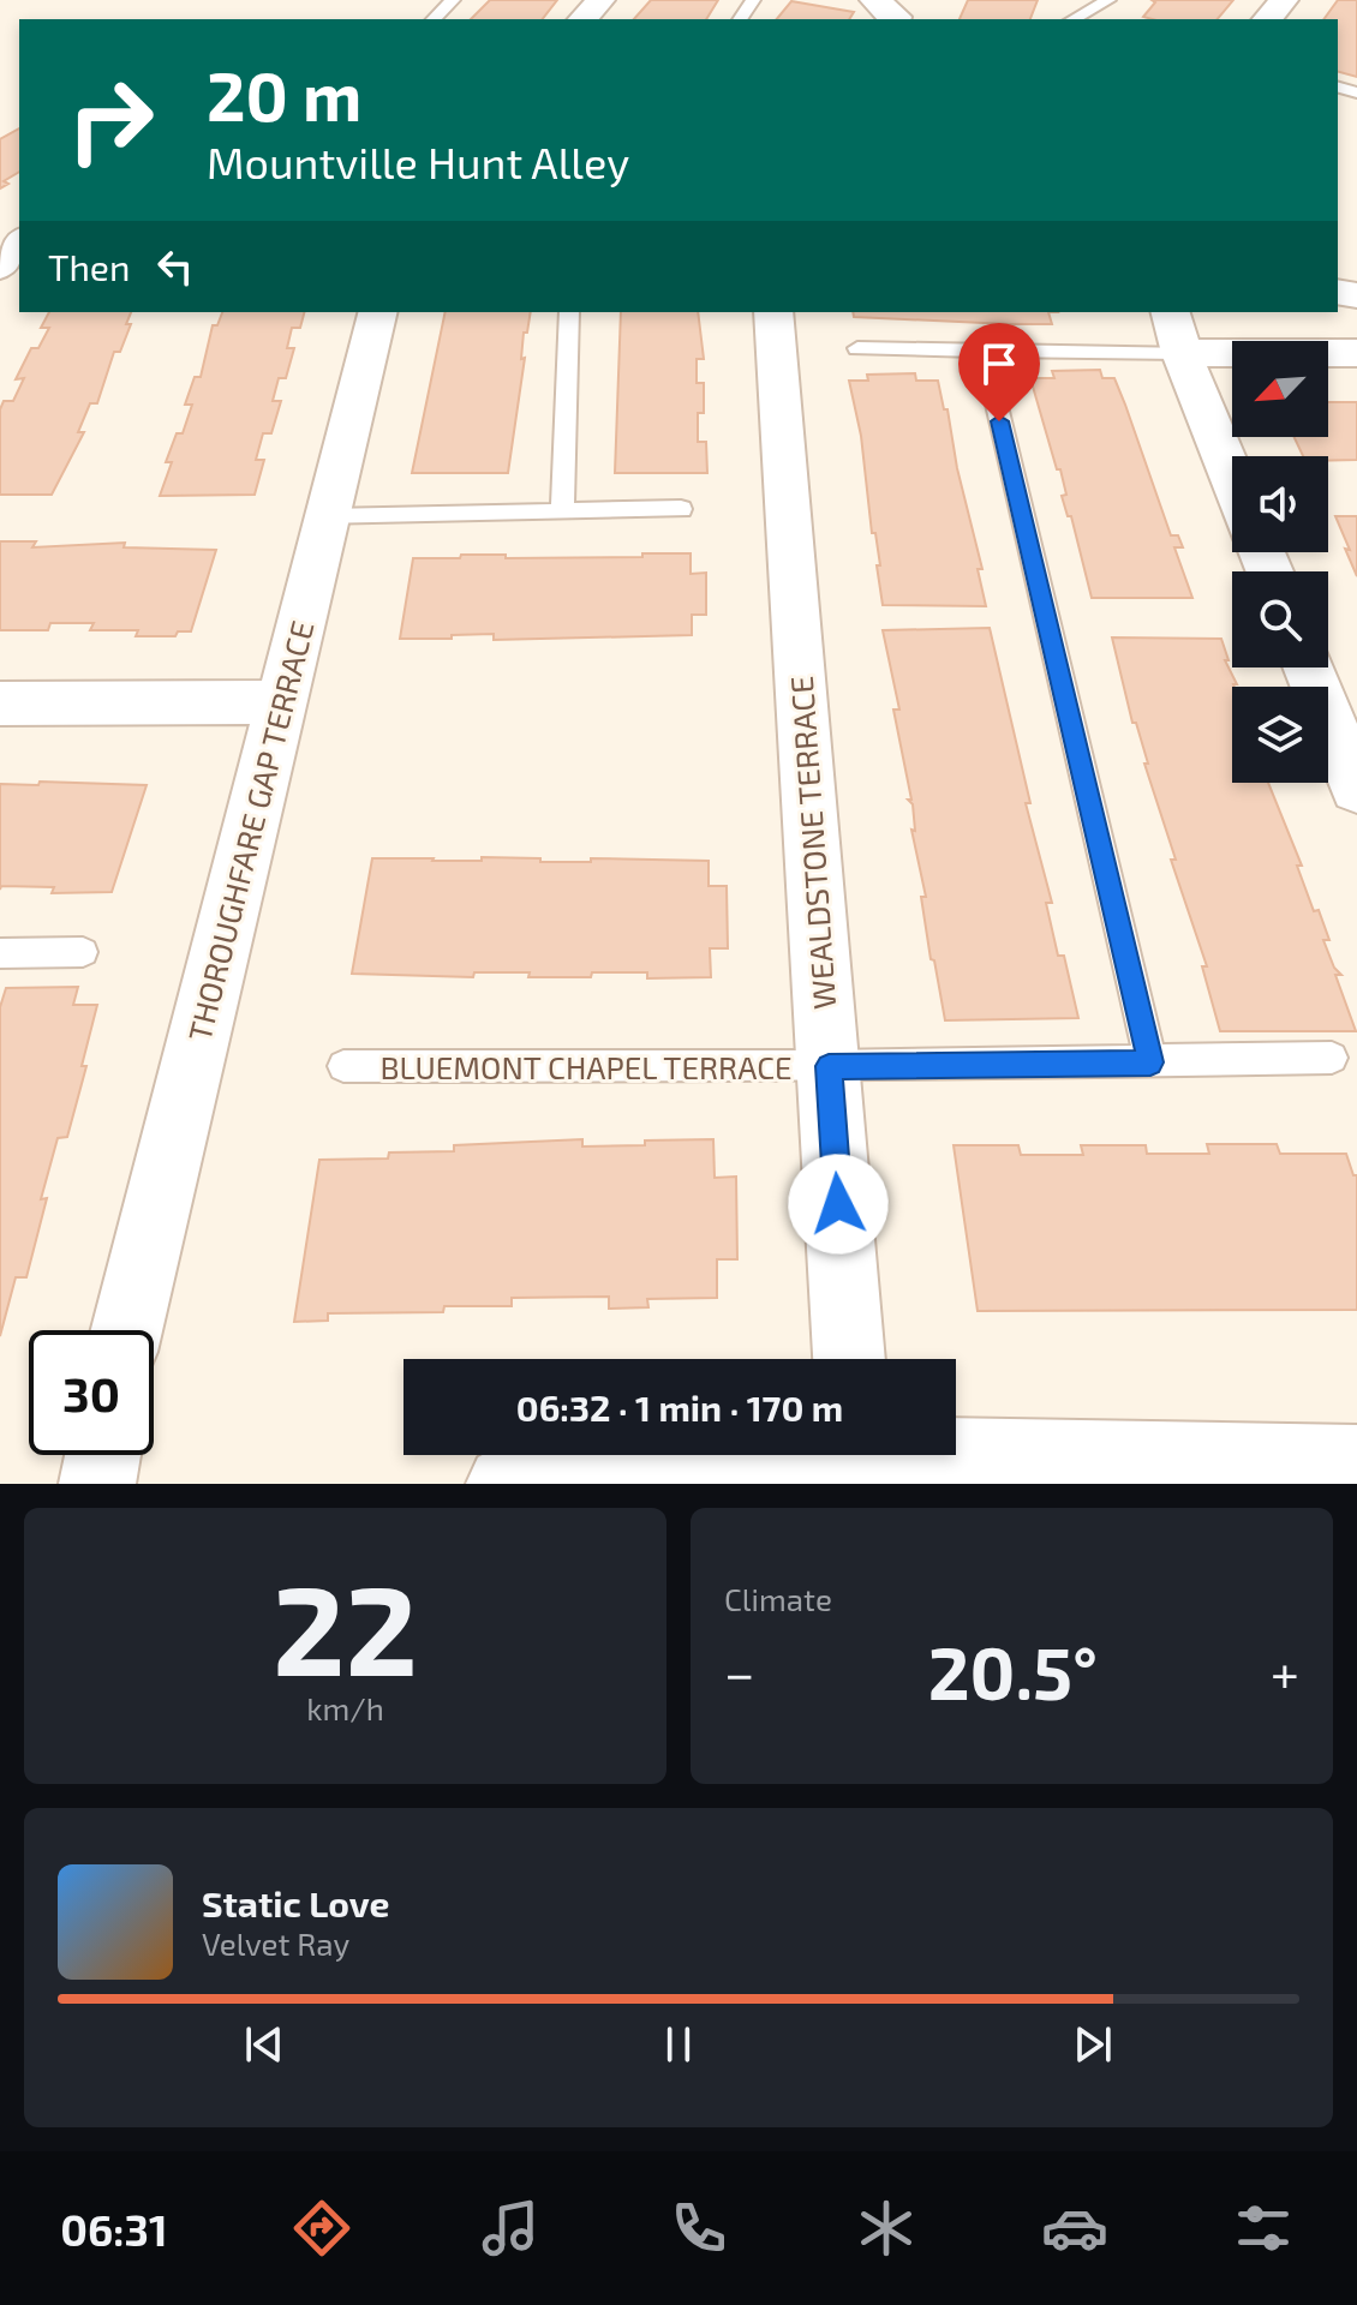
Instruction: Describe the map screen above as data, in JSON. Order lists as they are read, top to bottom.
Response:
{
  "streets": {
    "street": ["THOROUGHFARE GAP TERRACE", "WEALDSTONE TERRACE"],
    "lane": ["BLUEMONT CHAPEL TERRACE"]
  },
  "crossings": [
    ["WEALDSTONE TERRACE", "BLUEMONT CHAPEL TERRACE"]
  ],
  "north": "bottom left",
  "page": {
    "turn": ["20 m", "Mountville Hunt Alley"],
    "then": "Then",
    "limit": "30",
    "trip": "06:32 · 1 min · 170 m",
    "tile": [
      ["22", "km/h"],
      "Climate"
    ],
    "heat": ["−", "20.5°", "+"],
    "song": ["Static Love", "Velvet Ray"],
    "tabs": "06:31"
  }
}
